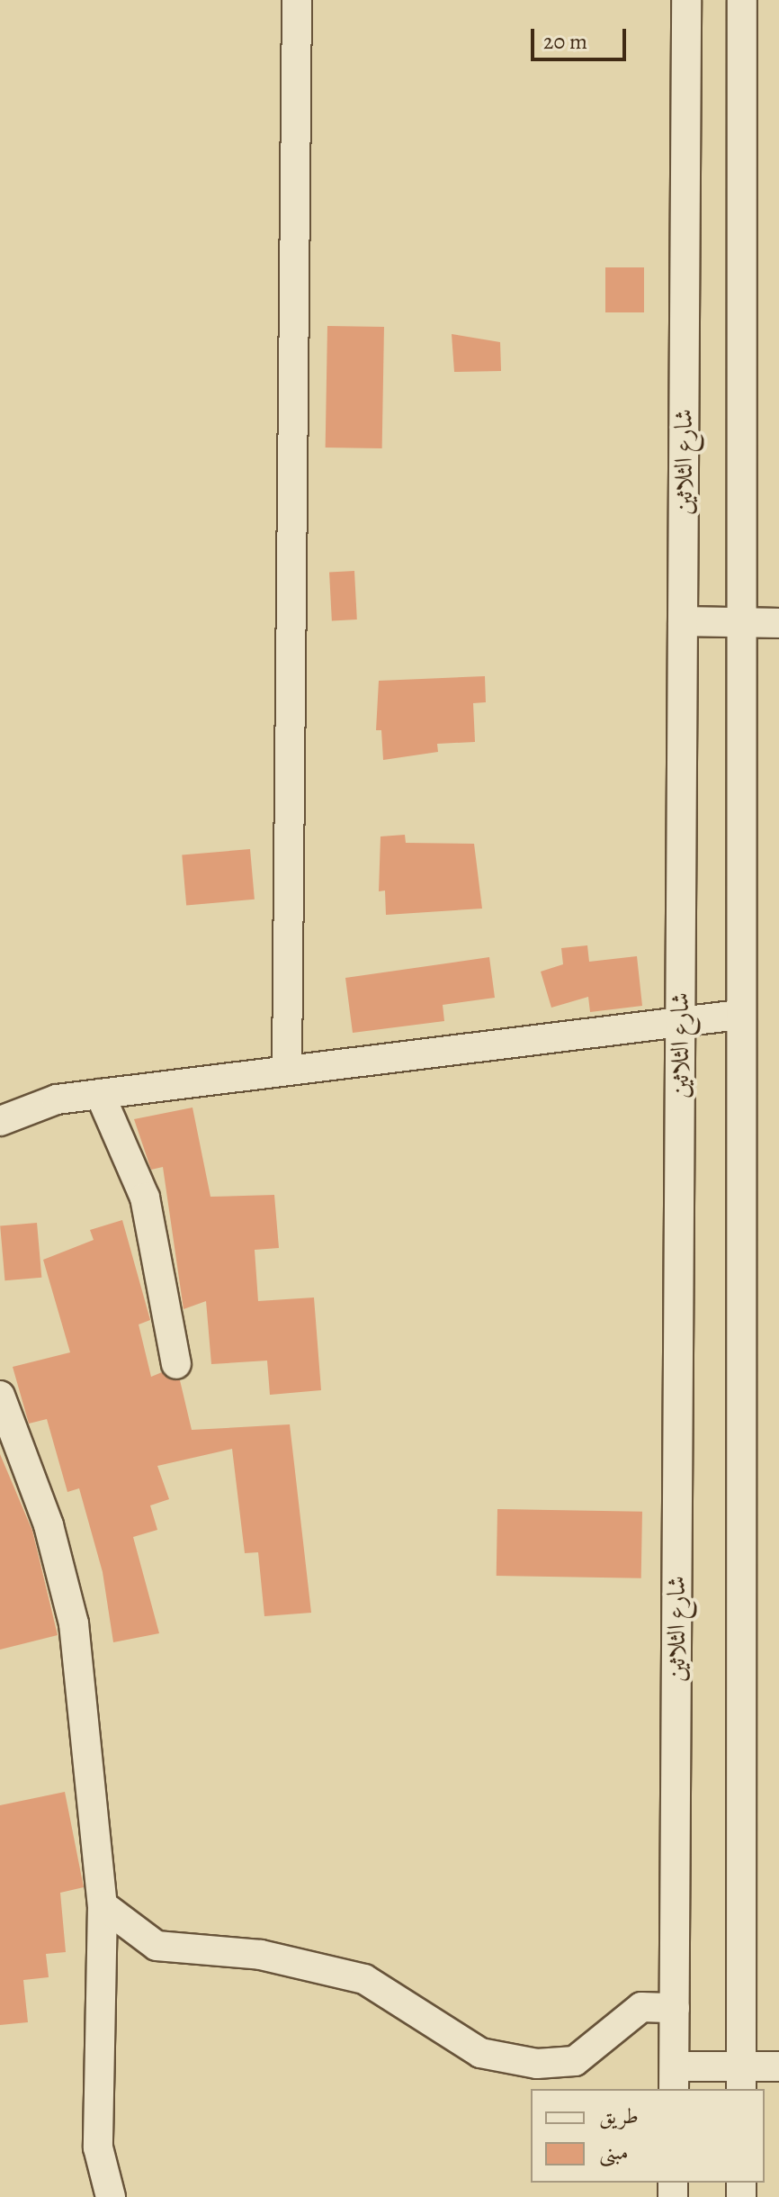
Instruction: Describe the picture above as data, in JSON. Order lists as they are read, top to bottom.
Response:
{
  "streets": {
    "street": ["شارع الثلاثين"]
  },
  "legend": ["طريق", "مبنى"],
  "scale_bar": "20 m"
}
